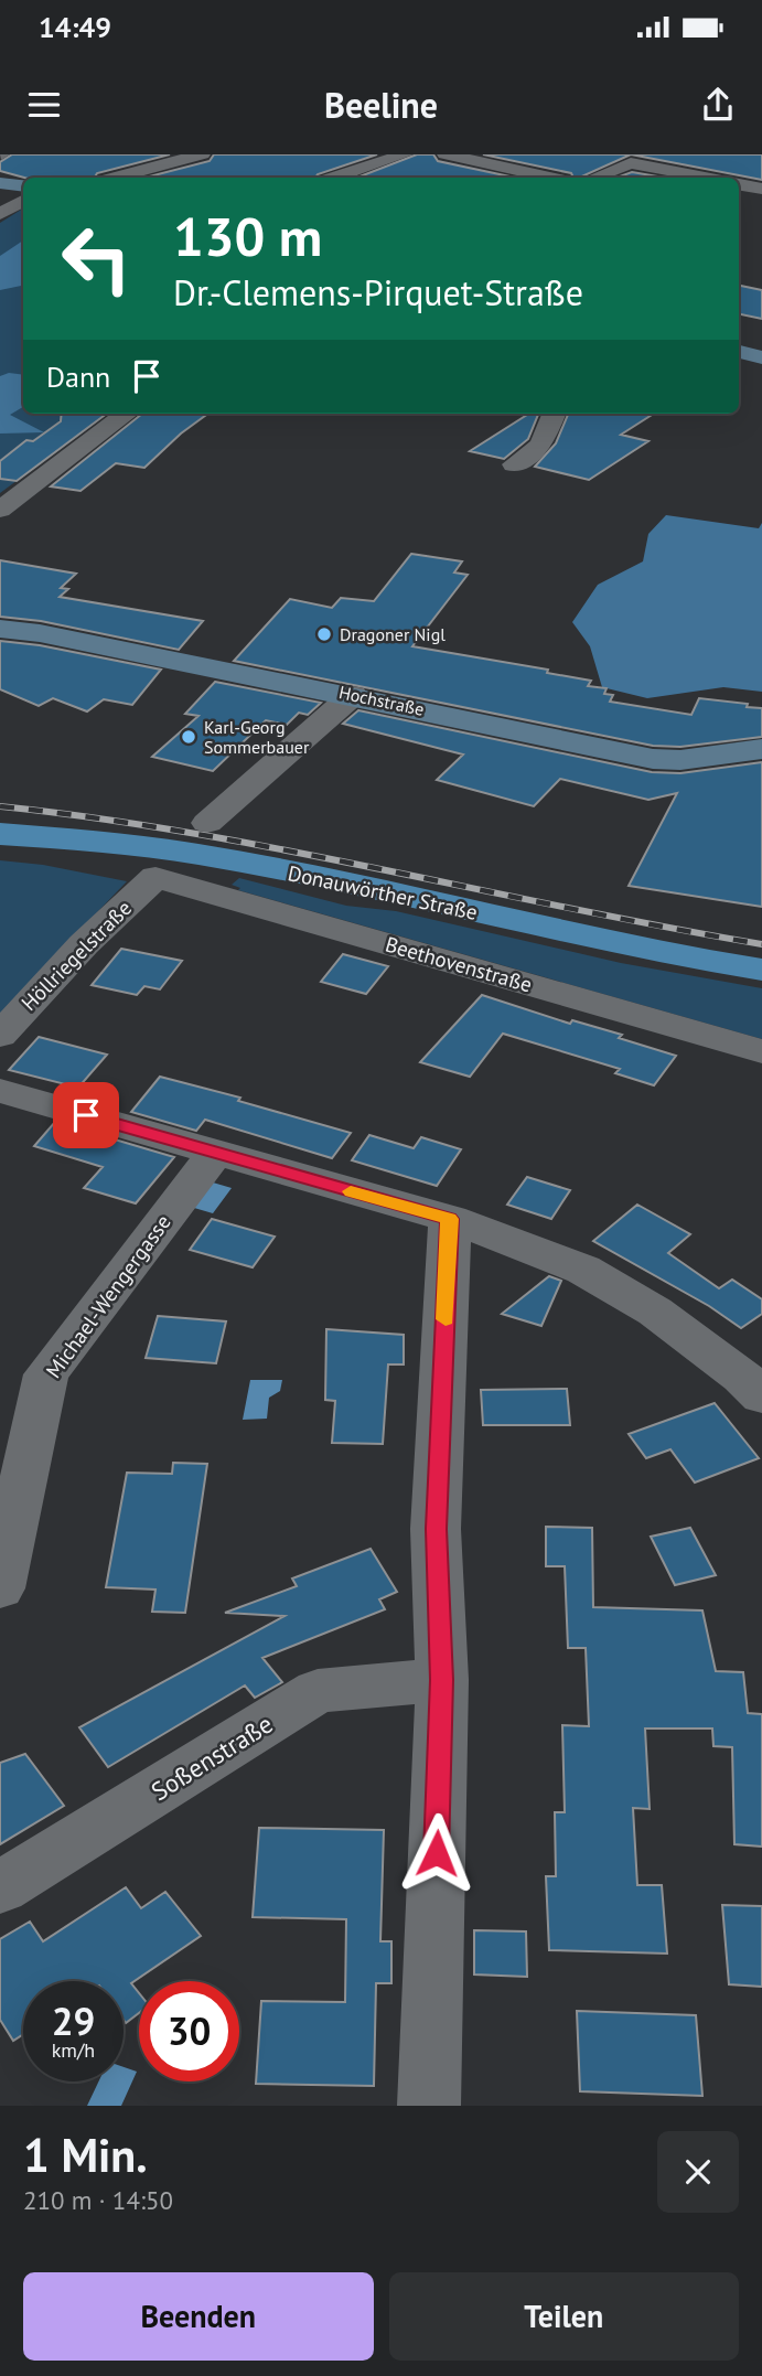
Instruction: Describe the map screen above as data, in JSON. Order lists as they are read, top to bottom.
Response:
{
  "streets": {
    "main road": ["Hochstraße", "Donauwörther Straße"],
    "street": [
      "Höllriegelstraße",
      "Beethovenstraße",
      "Michael-Wengergasse",
      "Soßenstraße"
    ]
  },
  "crossings": [
    ["Höllriegelstraße", "Beethovenstraße"]
  ],
  "places": ["Dragoner Nigl", "Karl-Georg Sommerbauer"],
  "page": {
    "status": "14:49",
    "header": "Beeline",
    "turn": ["130 m", "Dr.-Clemens-Pirquet-Straße"],
    "then": "Dann",
    "speed": "29 km/h",
    "limit": "30",
    "heading": ["1 Min.", "210 m · 14:50"],
    "buttons": ["Beenden", "Teilen"]
  }
}
